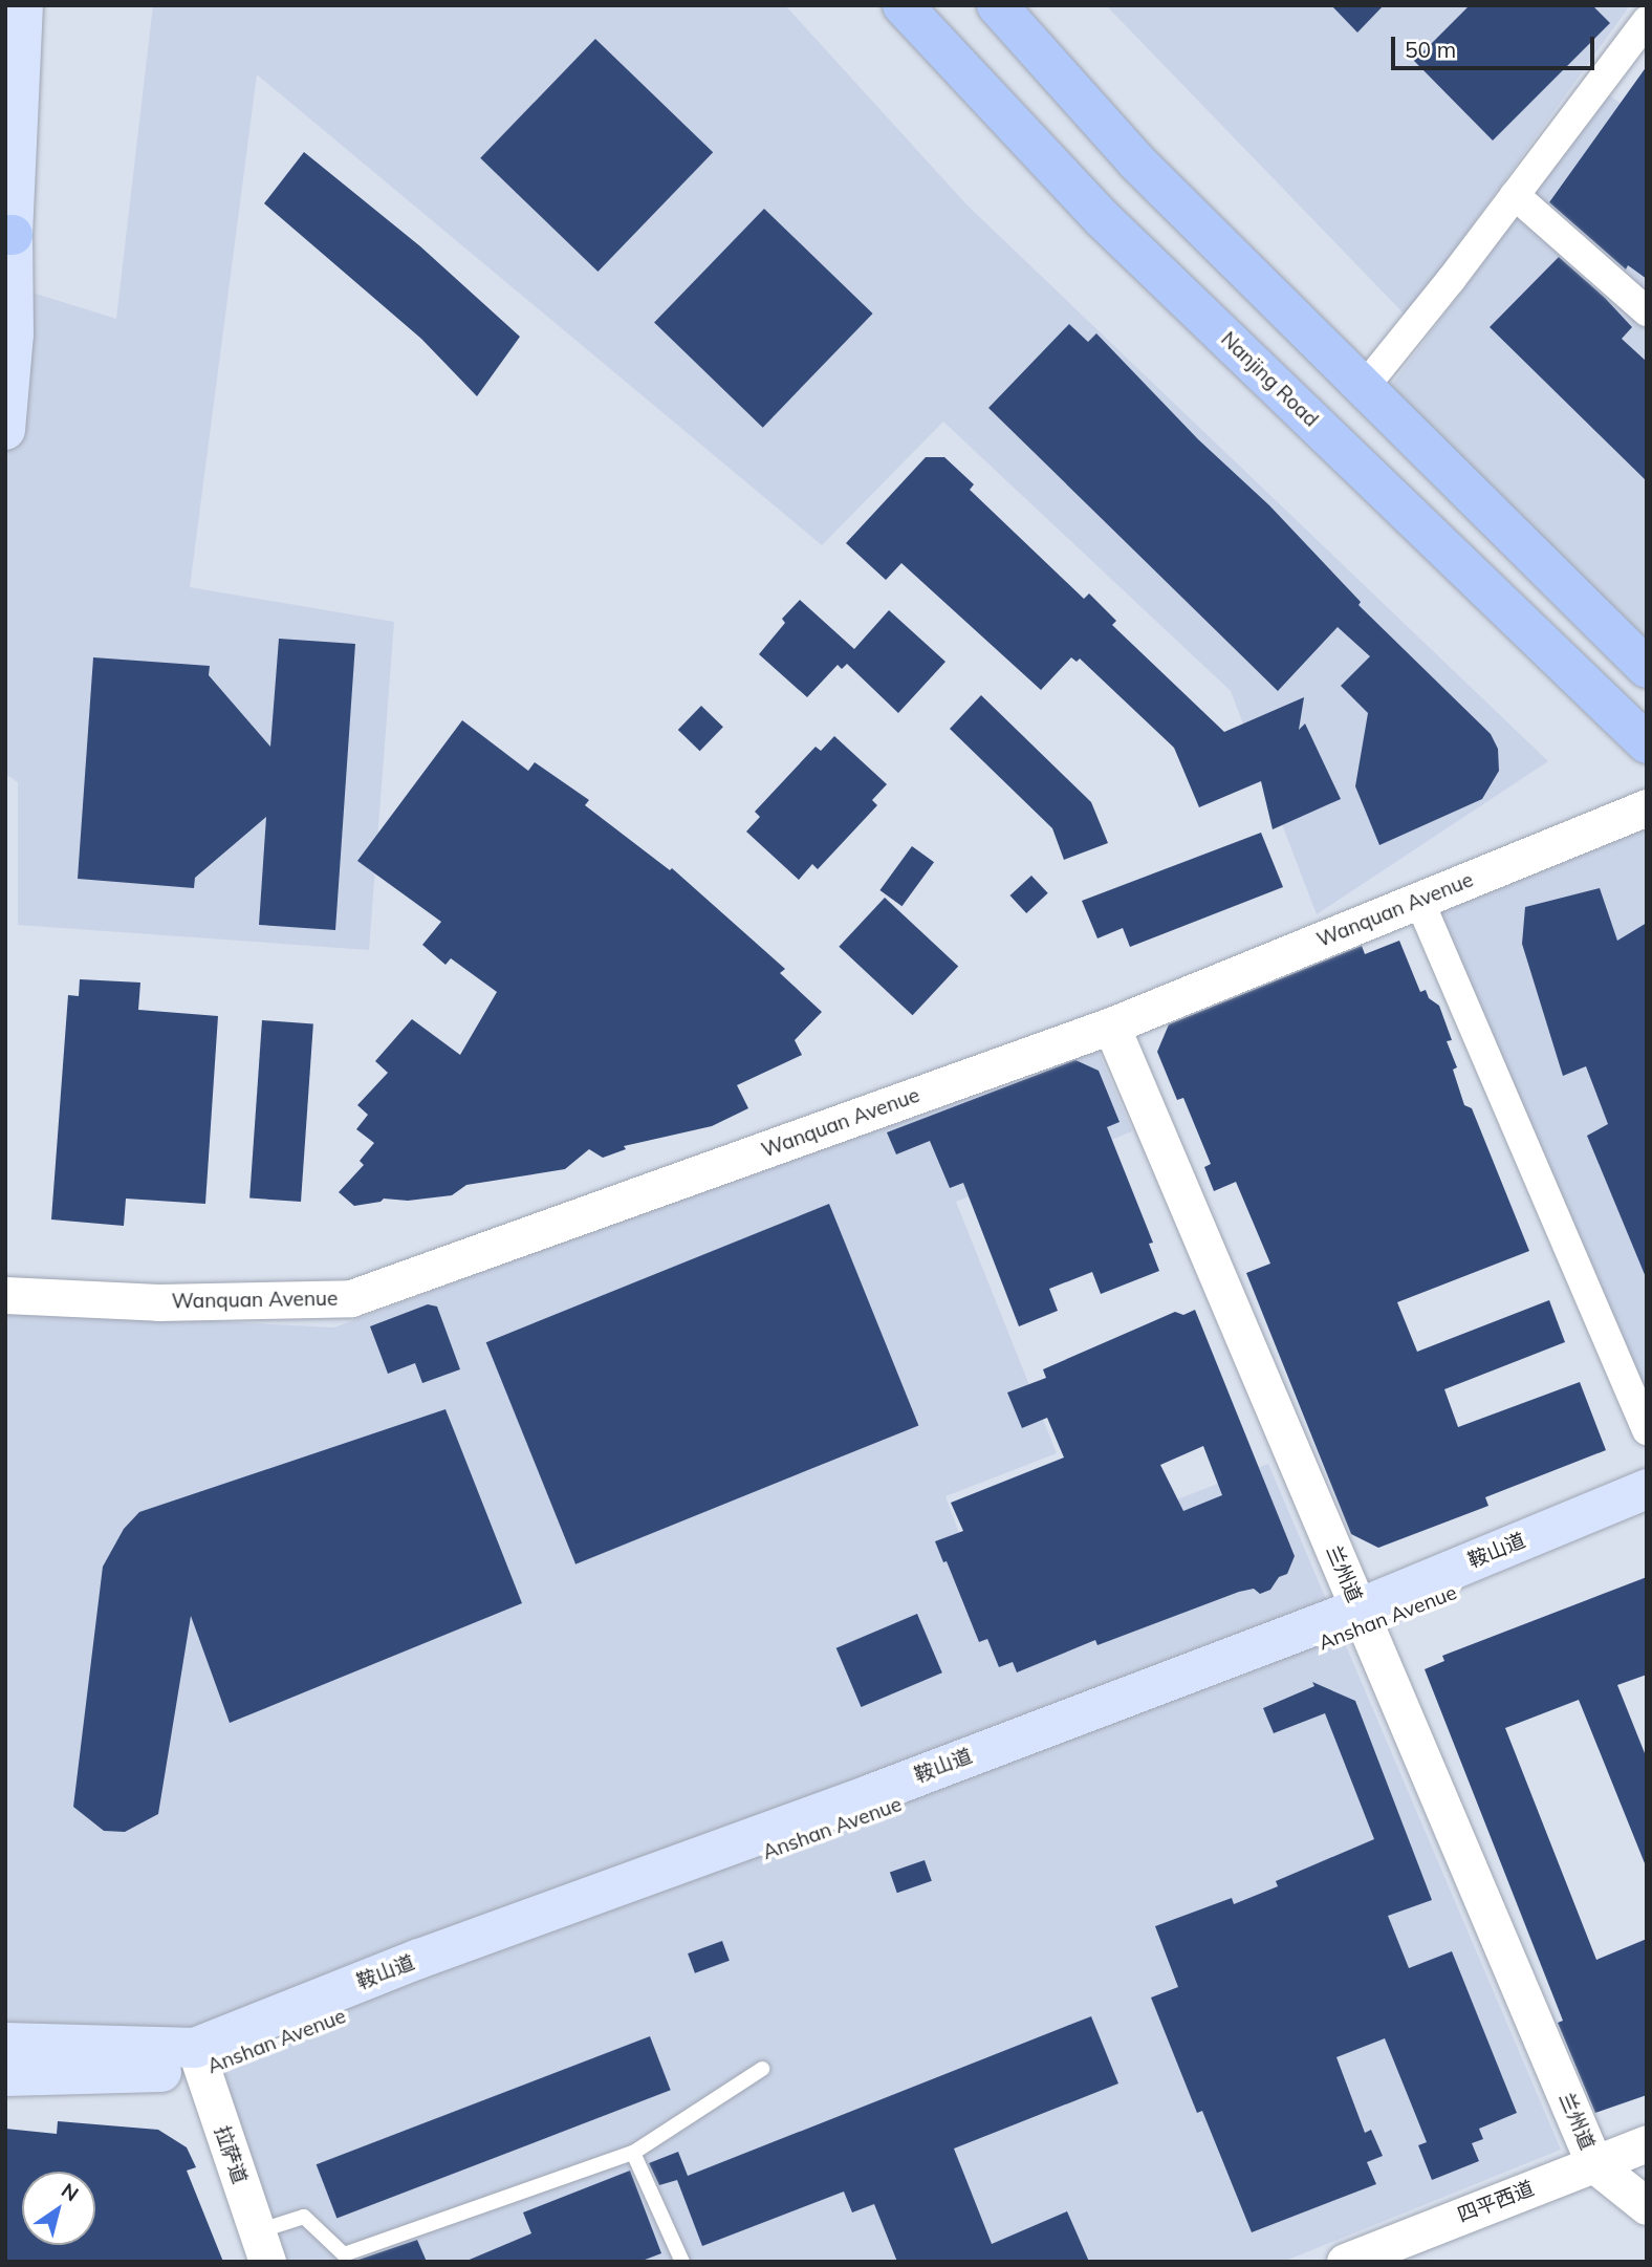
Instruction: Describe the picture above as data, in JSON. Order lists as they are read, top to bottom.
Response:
{
  "streets": {
    "main road": ["Nanjing Road", "鞍山道", "Anshan Avenue"],
    "street": [
      "Wanquan Avenue",
      "兰州道",
      "拉萨道",
      "四平西道"
    ]
  },
  "crossings": [
    ["Wanquan Avenue", "兰州道"],
    ["鞍山道", "兰州道"],
    ["鞍山道", "Anshan Avenue"],
    ["鞍山道", "拉萨道"],
    ["兰州道", "Anshan Avenue"],
    ["兰州道", "四平西道"],
    ["Anshan Avenue", "拉萨道"]
  ],
  "scale_bar": "50 m",
  "north": "top right"
}
